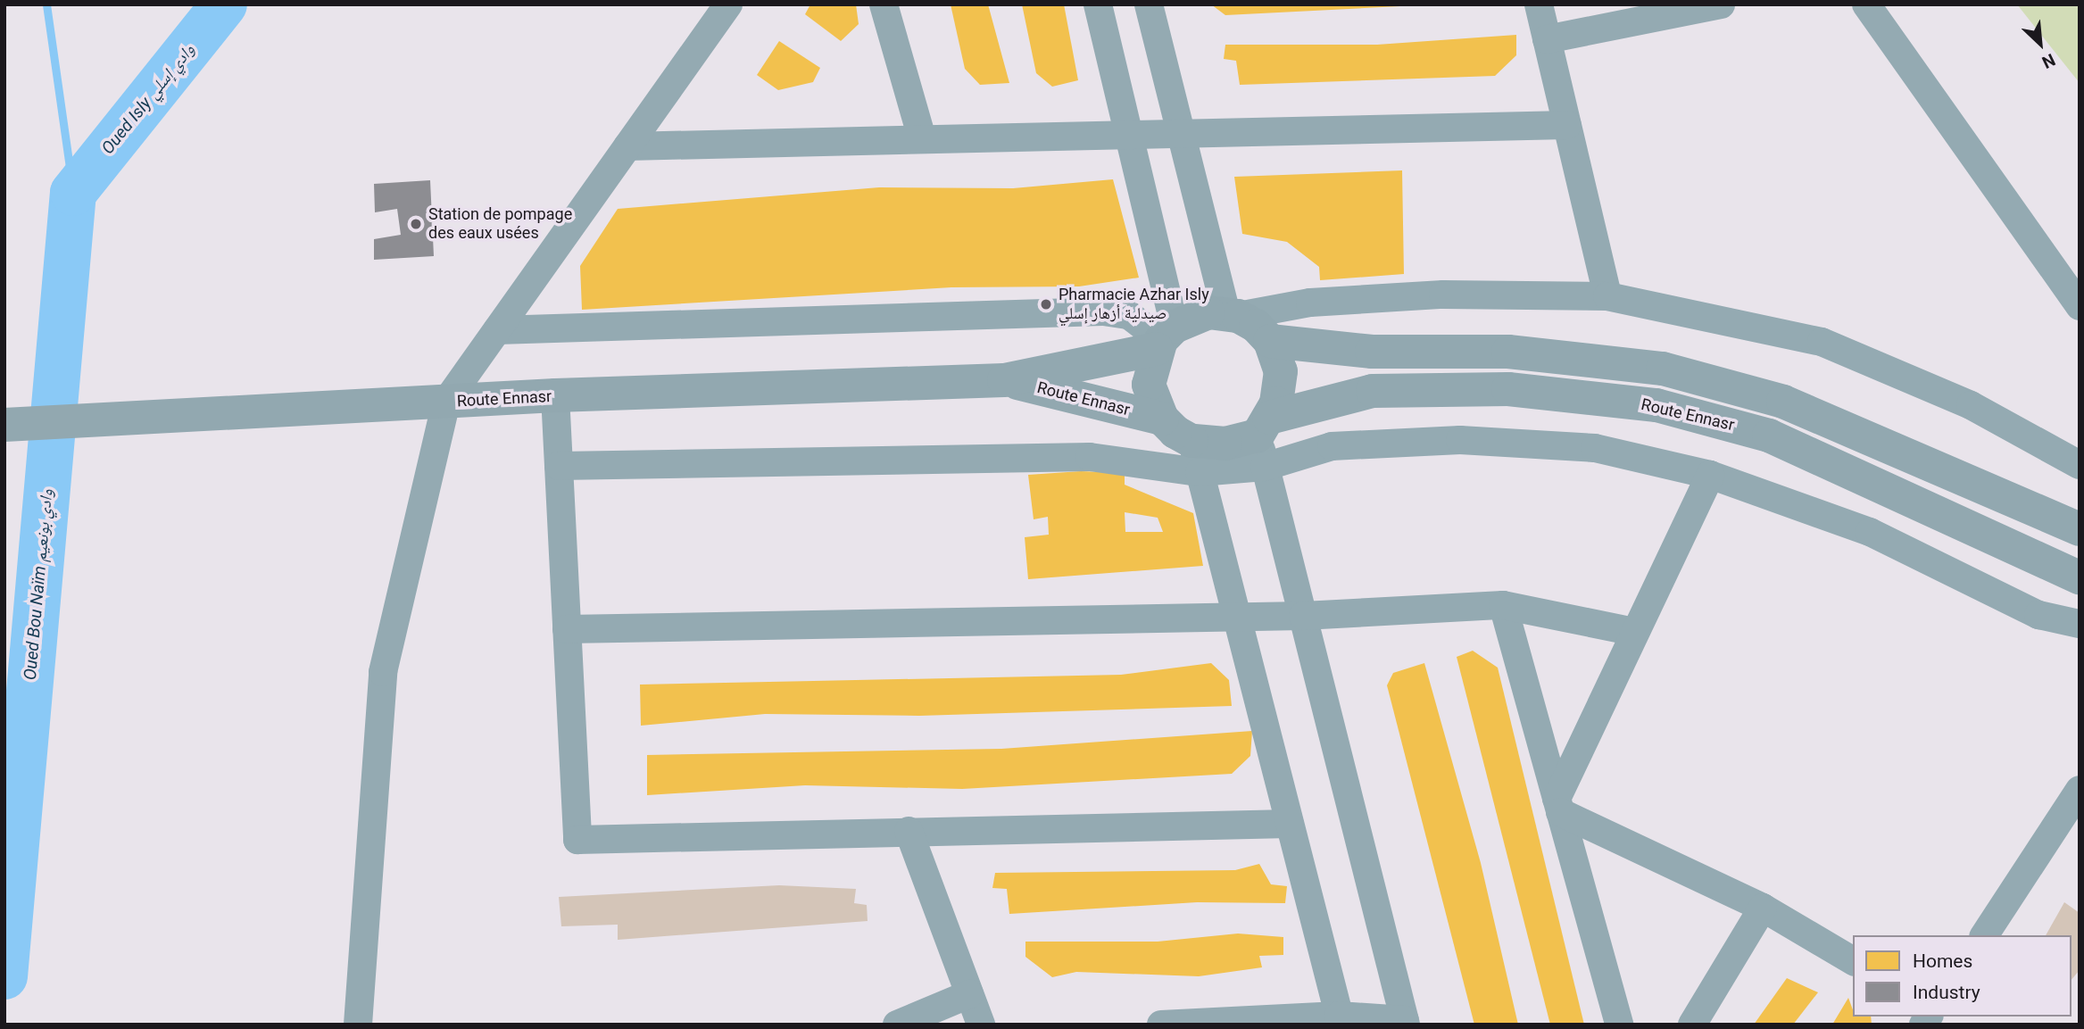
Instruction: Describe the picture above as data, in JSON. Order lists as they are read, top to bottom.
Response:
{
  "streets": {
    "main road": ["Route Ennasr"]
  },
  "water": ["Oued Isly وادي إسلي", "Oued Bou Naïm وادي بونعيم"],
  "places": ["Station de pompage des eaux usées", "Pharmacie Azhar Isly صيدلية أزهار إسلي"],
  "legend": ["Homes", "Industry"],
  "north": "bottom right"
}
